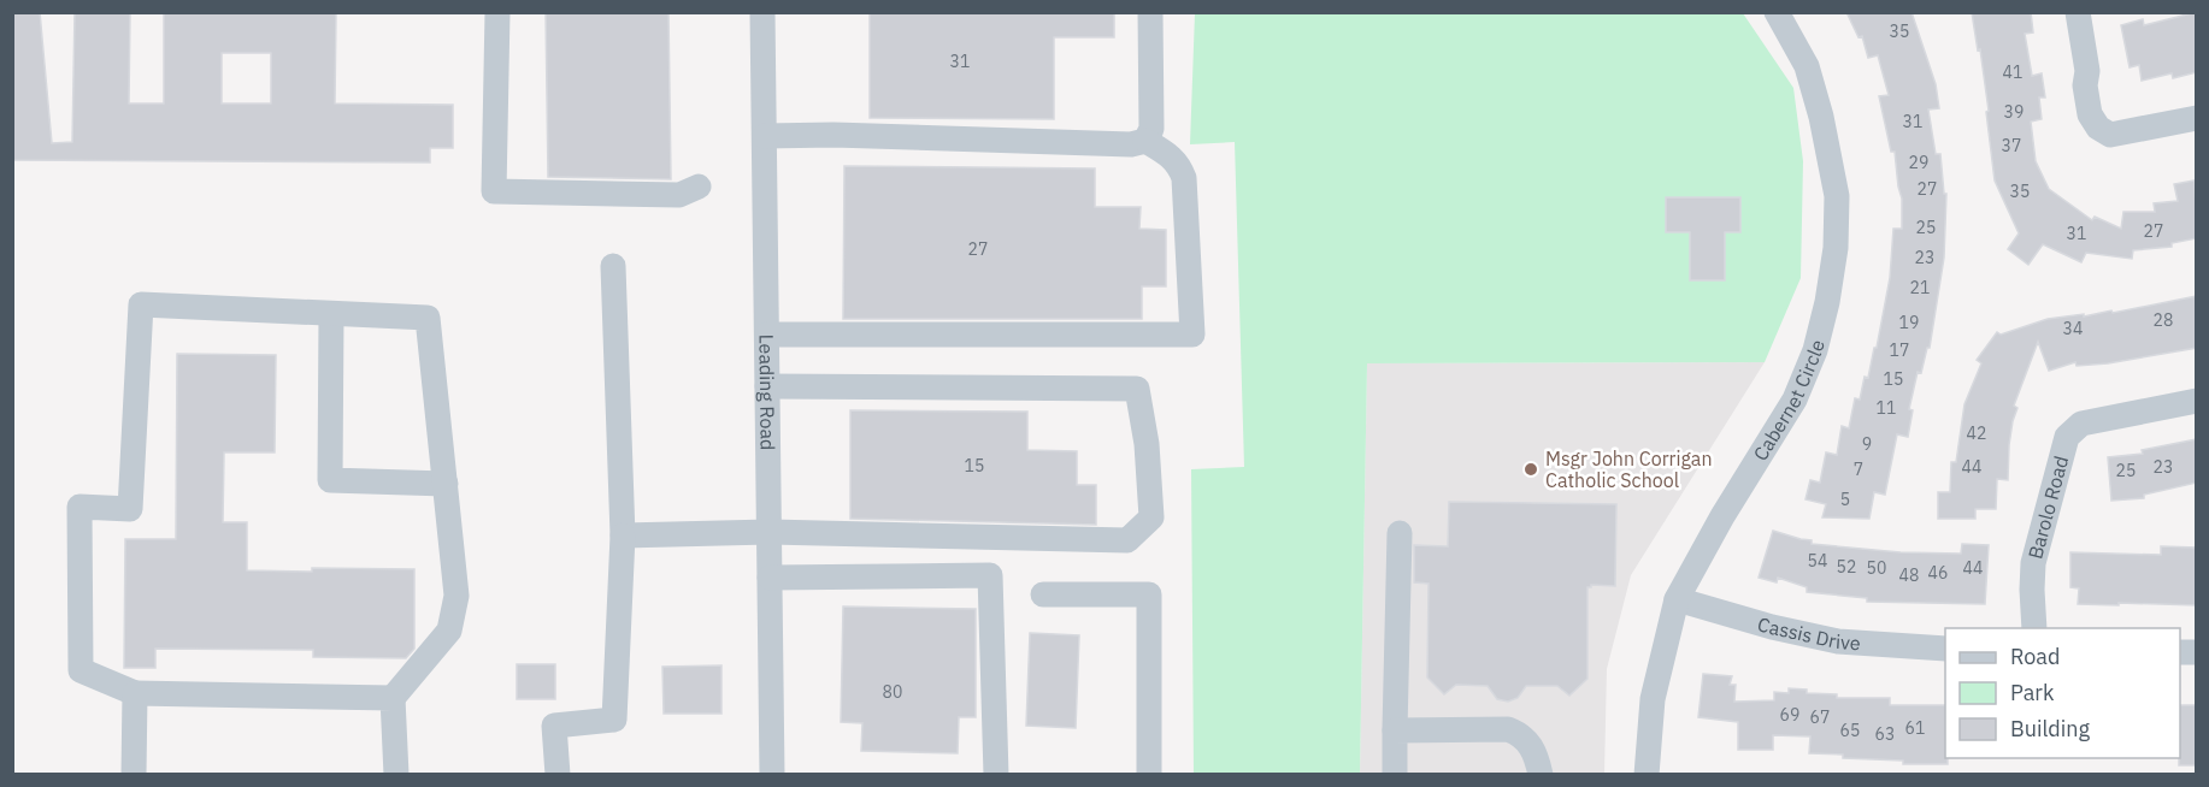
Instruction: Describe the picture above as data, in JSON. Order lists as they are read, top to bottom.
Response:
{
  "streets": {
    "street": [
      "Leading Road",
      "Cabernet Circle",
      "Barolo Road",
      "Cassis Drive"
    ]
  },
  "crossings": [
    ["Cabernet Circle", "Cassis Drive"]
  ],
  "places": ["Msgr John Corrigan Catholic School"],
  "house_numbers": [
    "35",
    "31",
    "41",
    "39",
    "31",
    "37",
    "29",
    "27",
    "35",
    "25",
    "27",
    "31",
    "27",
    "23",
    "21",
    "28",
    "19",
    "34",
    "17",
    "15",
    "11",
    "42",
    "9",
    "15",
    "44",
    "23",
    "7",
    "25",
    "5",
    "54",
    "52",
    "50",
    "44",
    "46",
    "48",
    "80",
    "69",
    "67",
    "61",
    "65",
    "63"
  ],
  "legend": ["Road", "Park", "Building"]
}
